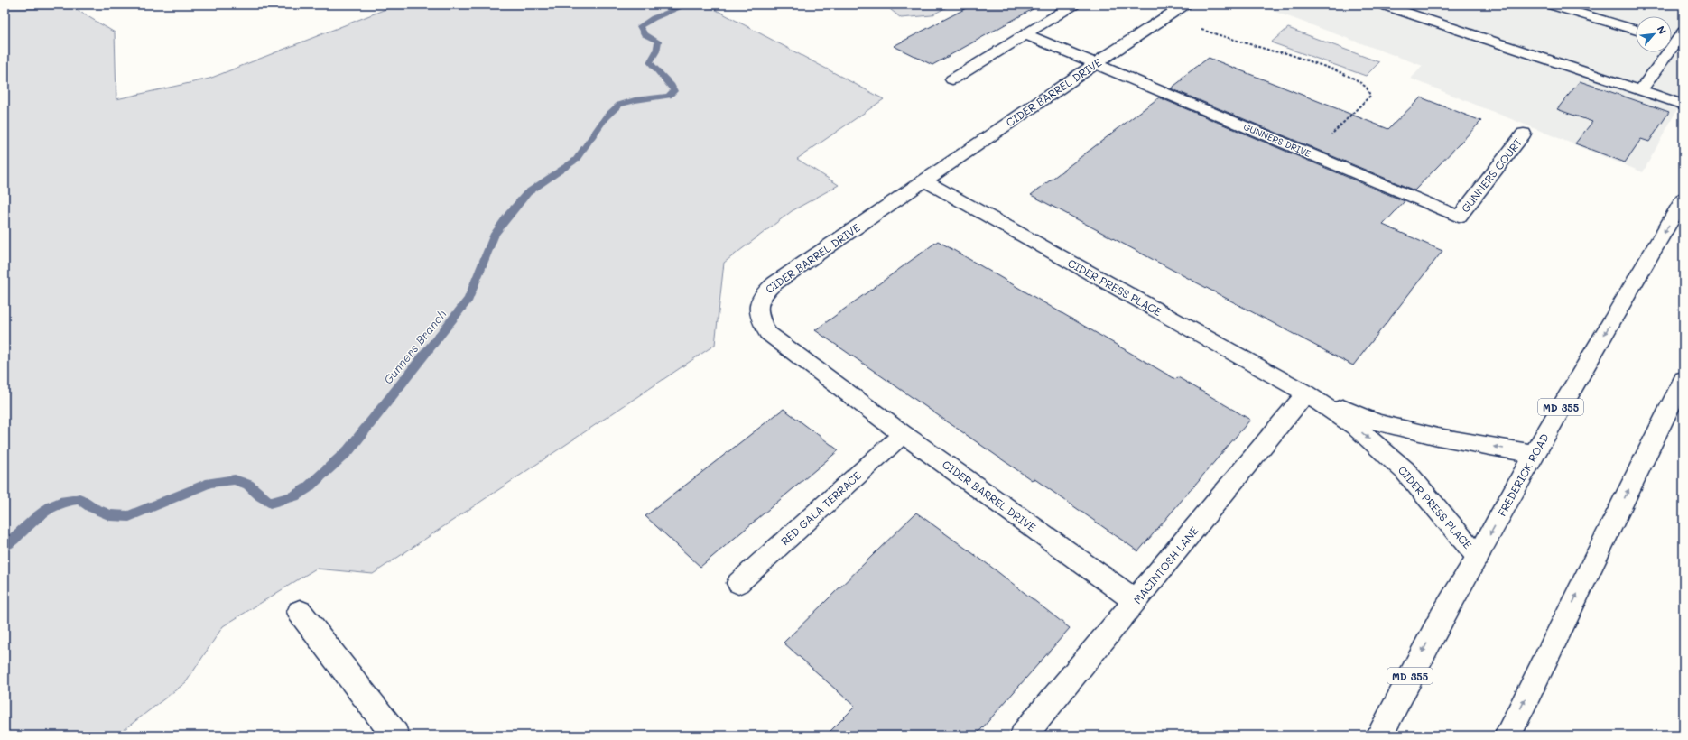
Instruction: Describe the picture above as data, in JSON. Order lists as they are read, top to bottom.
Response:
{
  "streets": {
    "street": [
      "CIDER BARREL DRIVE",
      "GUNNERS DRIVE",
      "GUNNERS COURT",
      "CIDER PRESS PLACE",
      "MD 355",
      "FREDERICK ROAD",
      "RED GALA TERRACE",
      "MACINTOSH LANE"
    ]
  },
  "crossings": [
    ["CIDER BARREL DRIVE", "GUNNERS DRIVE"],
    ["CIDER BARREL DRIVE", "CIDER PRESS PLACE"],
    ["CIDER BARREL DRIVE", "RED GALA TERRACE"],
    ["CIDER BARREL DRIVE", "MACINTOSH LANE"],
    ["GUNNERS DRIVE", "GUNNERS COURT"],
    ["CIDER PRESS PLACE", "FREDERICK ROAD"],
    ["CIDER PRESS PLACE", "MACINTOSH LANE"]
  ],
  "water": ["Gunners Branch"],
  "north": "top right"
}
